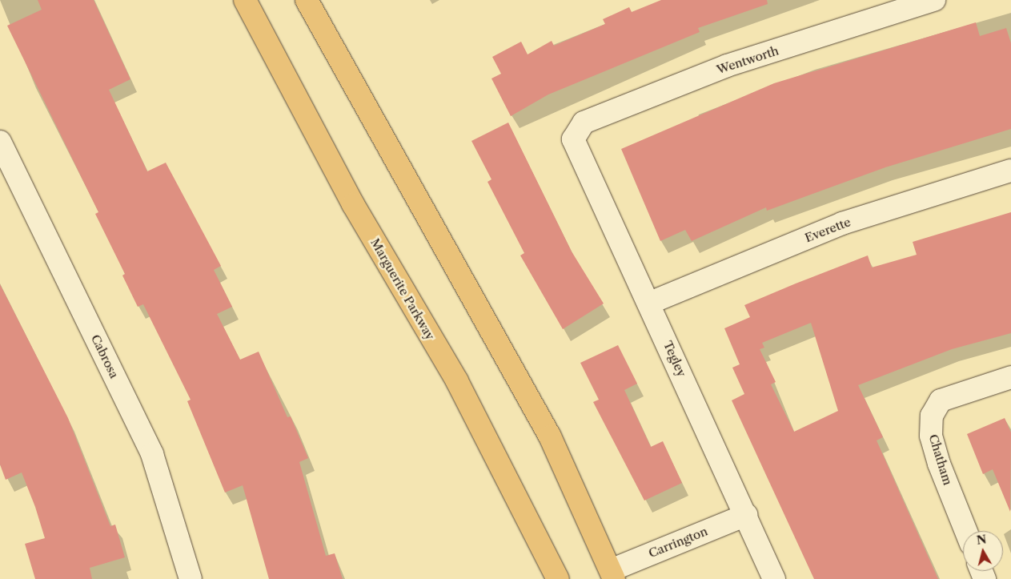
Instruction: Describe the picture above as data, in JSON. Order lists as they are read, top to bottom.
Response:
{
  "streets": {
    "main road": ["Marguerite Parkway"],
    "street": [
      "Wentworth",
      "Everette",
      "Cabrosa",
      "Tegley",
      "Chatham",
      "Carrington"
    ]
  },
  "crossings": [
    ["Wentworth", "Tegley"],
    ["Everette", "Tegley"],
    ["Tegley", "Carrington"]
  ],
  "north": "top"
}
